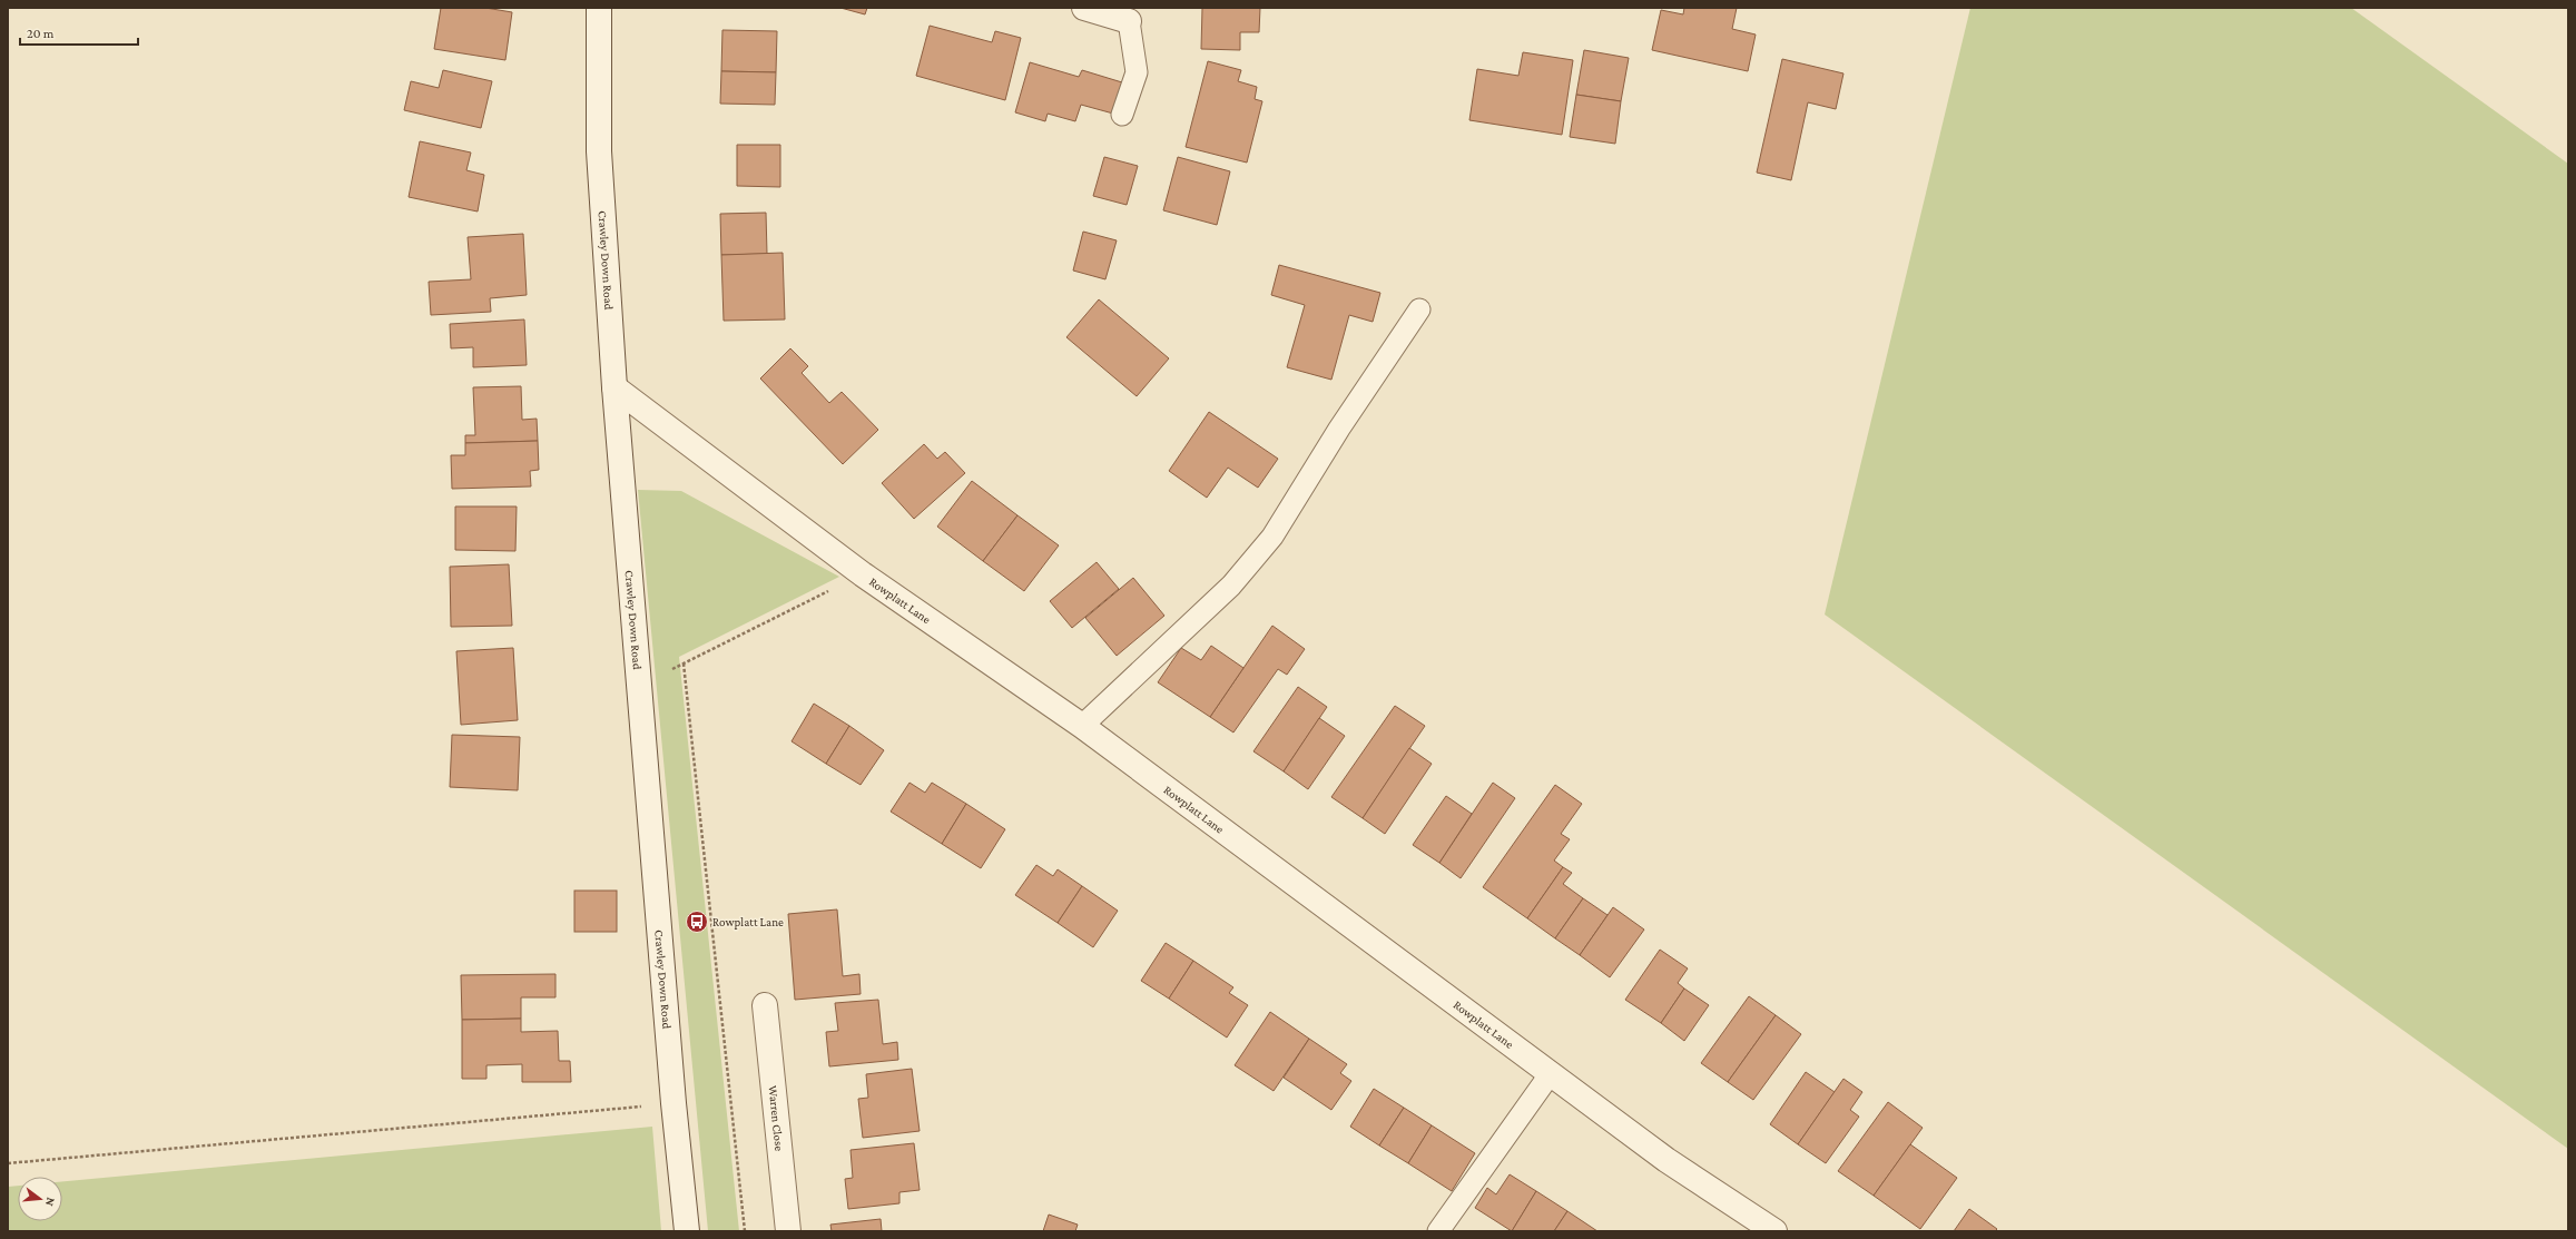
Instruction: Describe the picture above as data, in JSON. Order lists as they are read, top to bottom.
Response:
{
  "streets": {
    "street": ["Crawley Down Road", "Rowplatt Lane", "Warren Close"]
  },
  "crossings": [
    ["Crawley Down Road", "Rowplatt Lane"]
  ],
  "places": {
    "bus stop": ["Rowplatt Lane"]
  },
  "scale_bar": "20 m",
  "north": "right"
}
